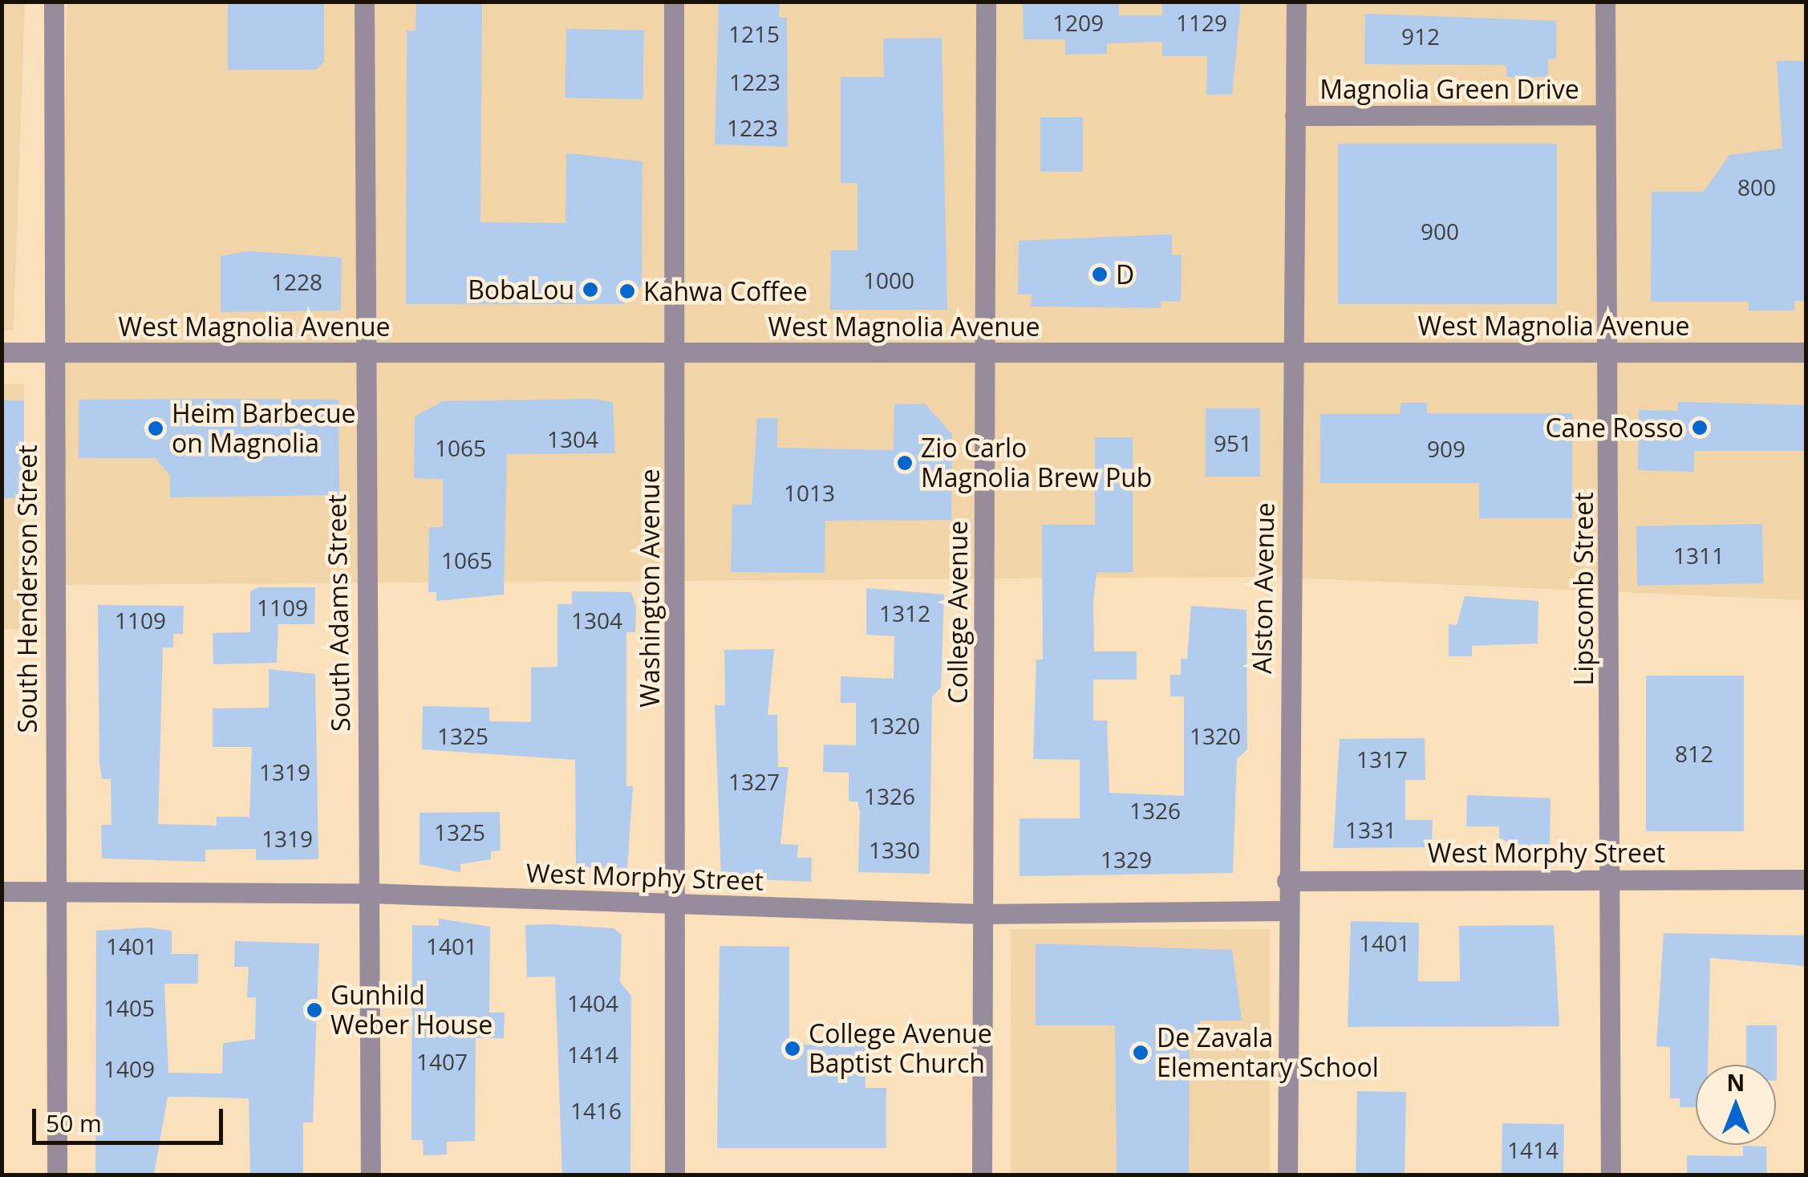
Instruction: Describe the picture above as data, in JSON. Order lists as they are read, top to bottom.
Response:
{
  "streets": {
    "street": [
      "Magnolia Green Drive",
      "West Magnolia Avenue",
      "Washington Avenue",
      "Alston Avenue",
      "South Henderson Street",
      "Lipscomb Street",
      "College Avenue",
      "South Adams Street",
      "West Morphy Street"
    ]
  },
  "crossings": [
    ["Magnolia Green Drive", "Alston Avenue"],
    ["Magnolia Green Drive", "Lipscomb Street"],
    ["West Magnolia Avenue", "Washington Avenue"],
    ["West Magnolia Avenue", "Alston Avenue"],
    ["West Magnolia Avenue", "South Henderson Street"],
    ["West Magnolia Avenue", "Lipscomb Street"],
    ["West Magnolia Avenue", "College Avenue"],
    ["West Magnolia Avenue", "South Adams Street"],
    ["Washington Avenue", "West Morphy Street"],
    ["Alston Avenue", "West Morphy Street"],
    ["South Henderson Street", "West Morphy Street"],
    ["Lipscomb Street", "West Morphy Street"],
    ["College Avenue", "West Morphy Street"],
    ["South Adams Street", "West Morphy Street"]
  ],
  "places": [
    "D",
    "BobaLou",
    "Kahwa Coffee",
    "Cane Rosso",
    "Heim Barbecue on Magnolia",
    "Zio Carlo Magnolia Brew Pub",
    "Gunhild Weber House",
    "College Avenue Baptist Church",
    "De Zavala Elementary School"
  ],
  "house_numbers": [
    "1209",
    "1129",
    "1215",
    "912",
    "1223",
    "1223",
    "800",
    "900",
    "1000",
    "1228",
    "1304",
    "951",
    "1065",
    "909",
    "1013",
    "1311",
    "1065",
    "1109",
    "1312",
    "1109",
    "1304",
    "1320",
    "1325",
    "1320",
    "812",
    "1317",
    "1319",
    "1327",
    "1326",
    "1326",
    "1331",
    "1325",
    "1319",
    "1330",
    "1329",
    "1401",
    "1401",
    "1401",
    "1404",
    "1405",
    "1414",
    "1407",
    "1409",
    "1416",
    "1414"
  ],
  "scale_bar": "50 m",
  "north": "top"
}
